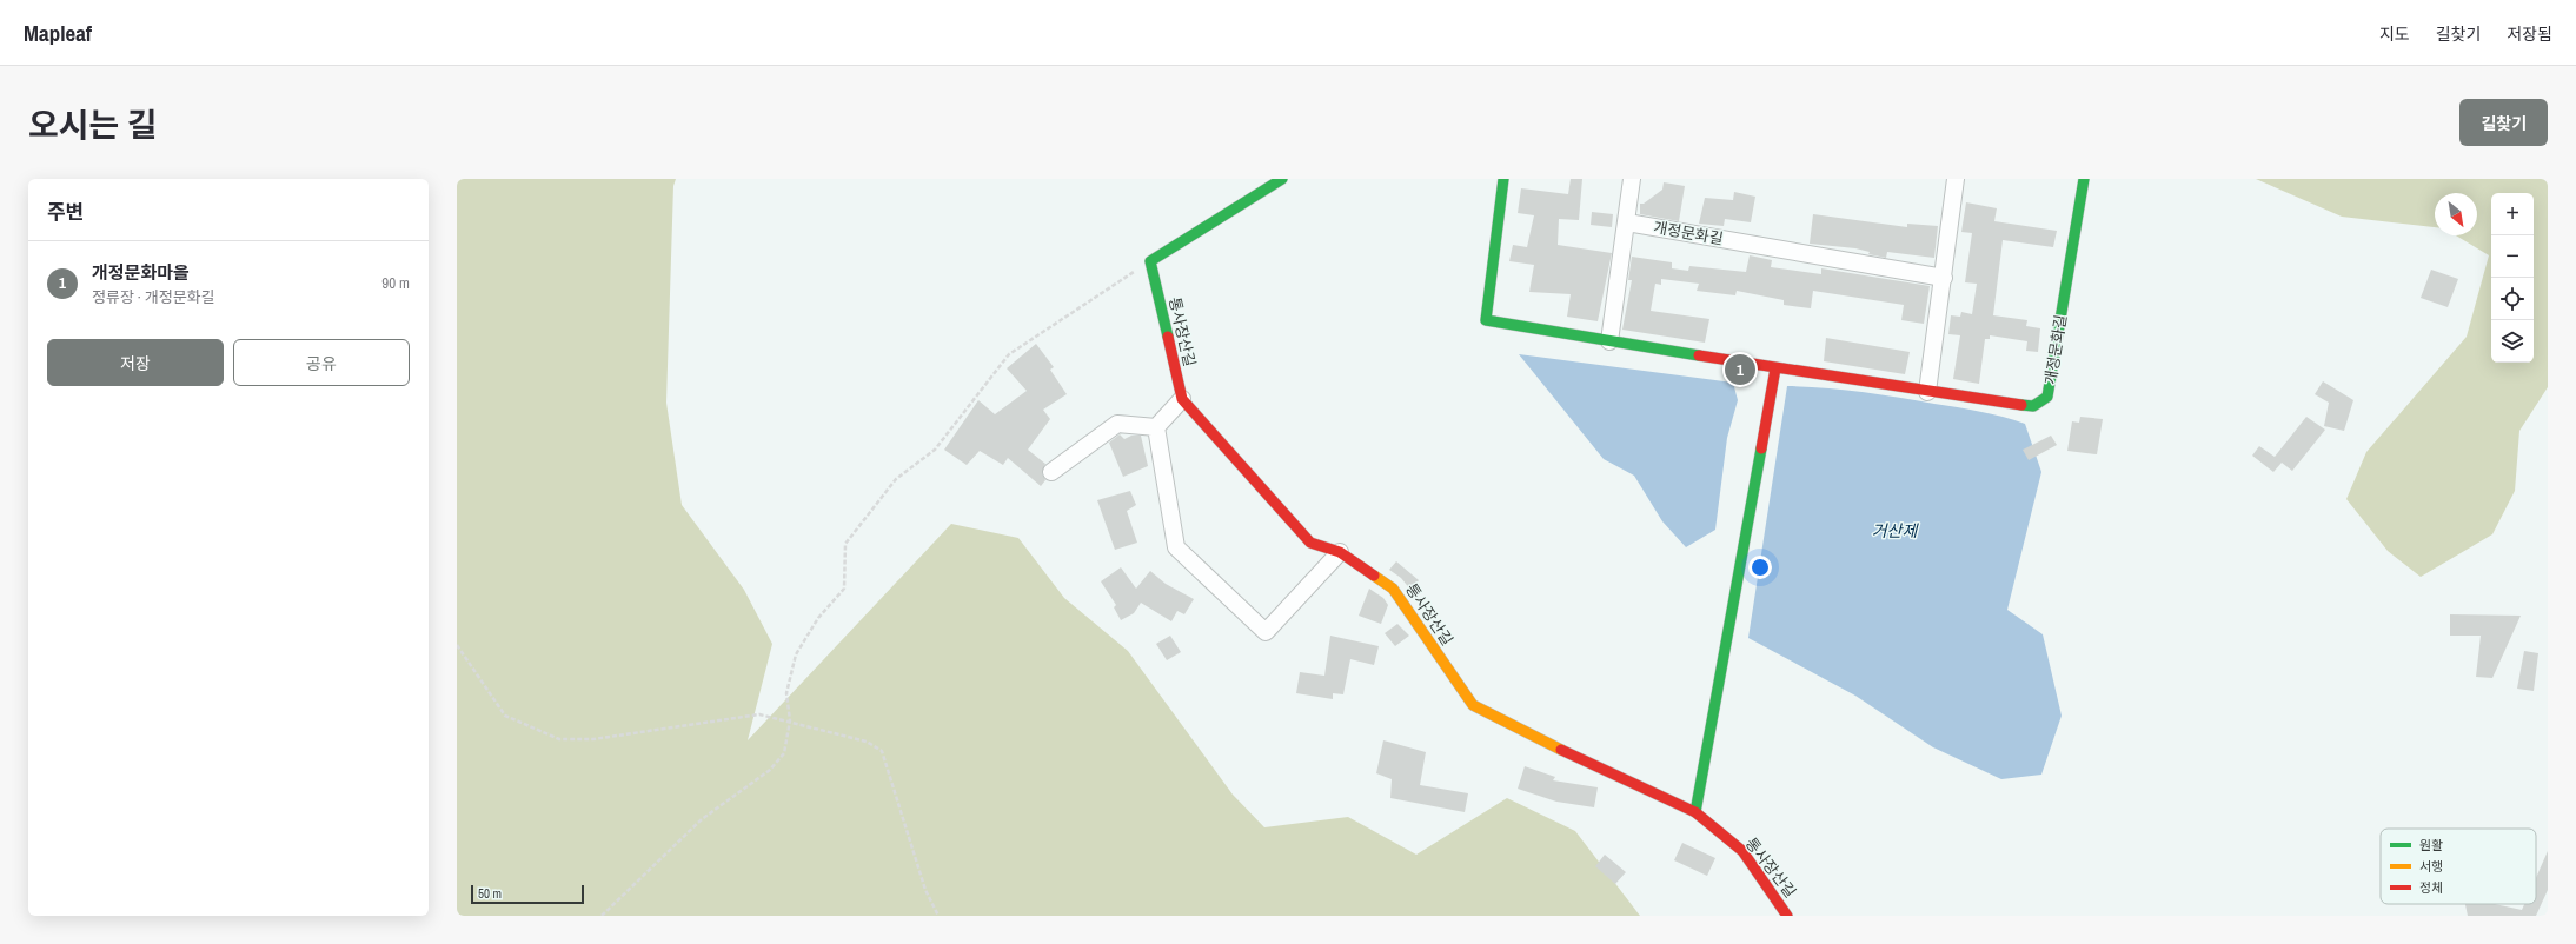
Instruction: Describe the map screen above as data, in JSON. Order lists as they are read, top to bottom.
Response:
{
  "streets": {
    "street": ["개정문화길", "통사장산길"]
  },
  "water": ["거산제"],
  "legend": ["원활", "서행", "정체"],
  "scale_bar": "50 m",
  "north": "bottom right",
  "page": {
    "header": "Mapleaf",
    "nav": ["지도", "길찾기", "저장됨"],
    "title": "오시는 길",
    "buttons": [
      "길찾기",
      ["저장", "공유"]
    ],
    "heading": "주변",
    "map_buttons": ["+", "−"],
    "list": [
      {
        "mark": "1",
        "name": "개정문화마을",
        "note": "정류장 · 개정문화길",
        "value": "90 m"
      }
    ],
    "pins": "1",
    "scale": "50 m"
  }
}
